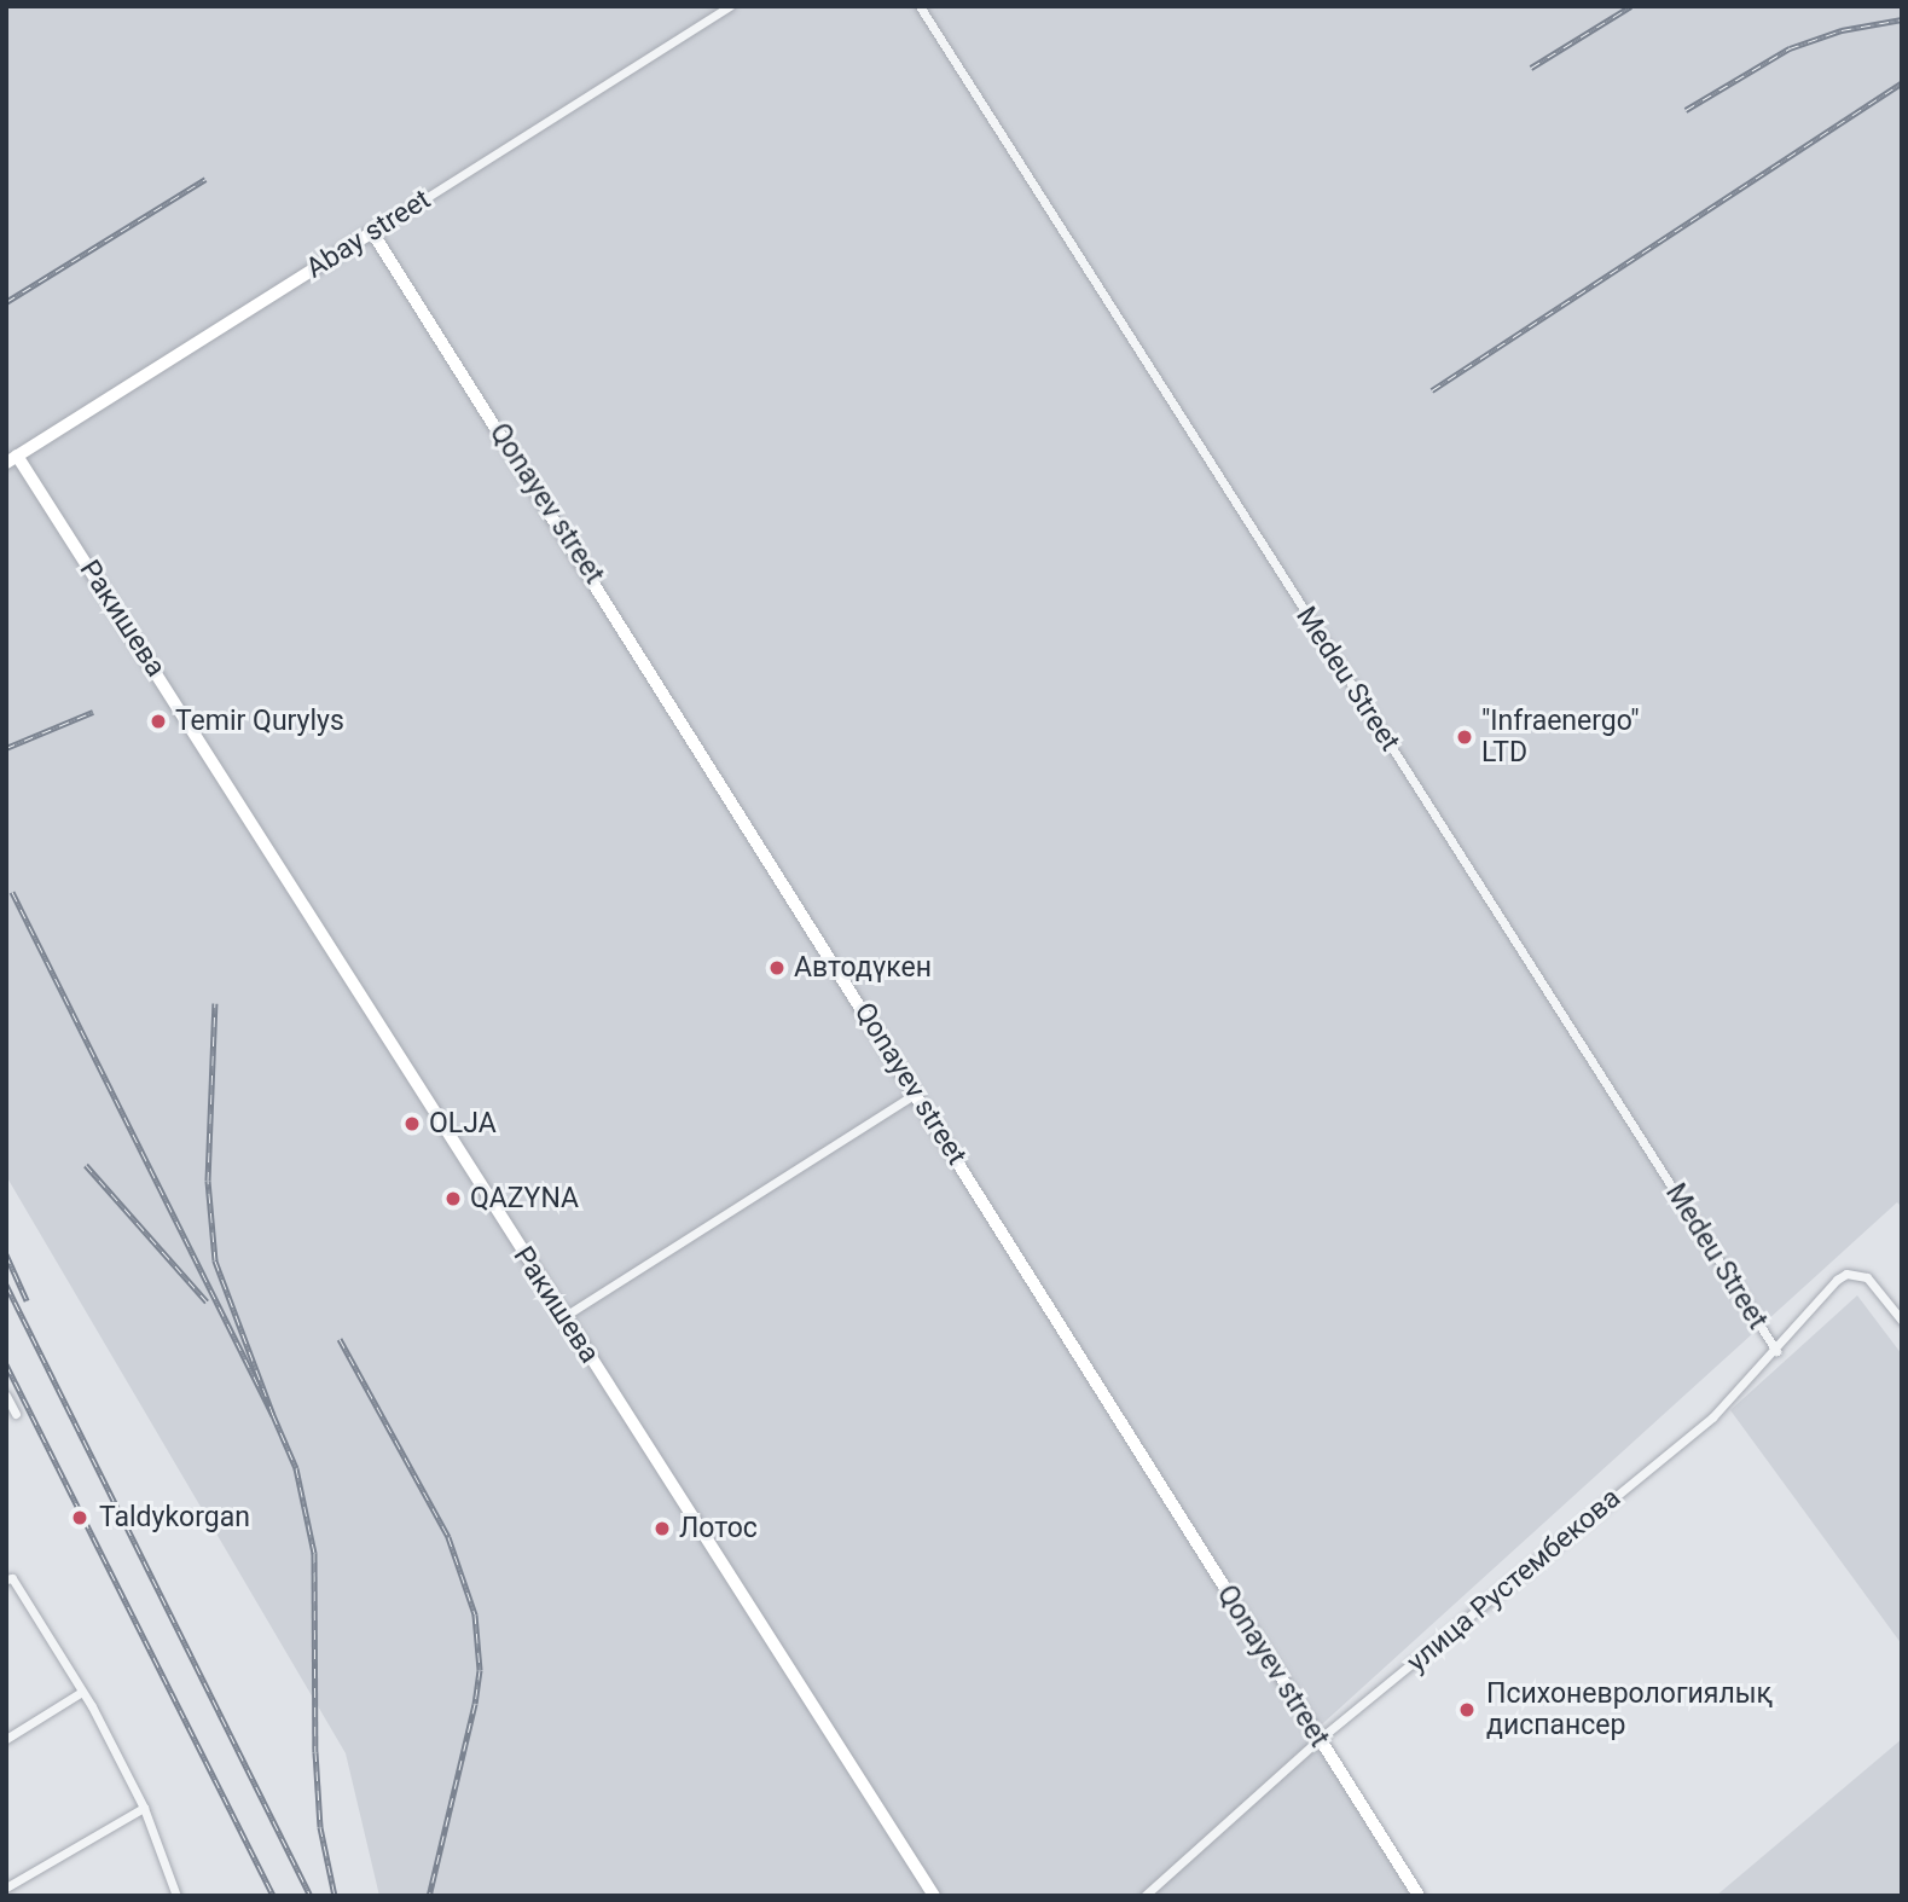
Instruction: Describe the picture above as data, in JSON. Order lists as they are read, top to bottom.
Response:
{
  "streets": {
    "street": [
      "Abay street",
      "Qonayev street",
      "Ракишева",
      "Medeu Street",
      "улица Рустембекова"
    ]
  },
  "crossings": [
    ["Abay street", "Qonayev street"],
    ["Abay street", "Ракишева"],
    ["Qonayev street", "улица Рустембекова"],
    ["Medeu Street", "улица Рустембекова"]
  ],
  "places": [
    "Temir Qurylys",
    "\"Infraenergo\" LTD",
    "Автодүкен",
    "OLJA",
    "QAZYNA",
    "Taldykorgan",
    "Лотос",
    "Психоневрологиялық диспансер"
  ]
}
